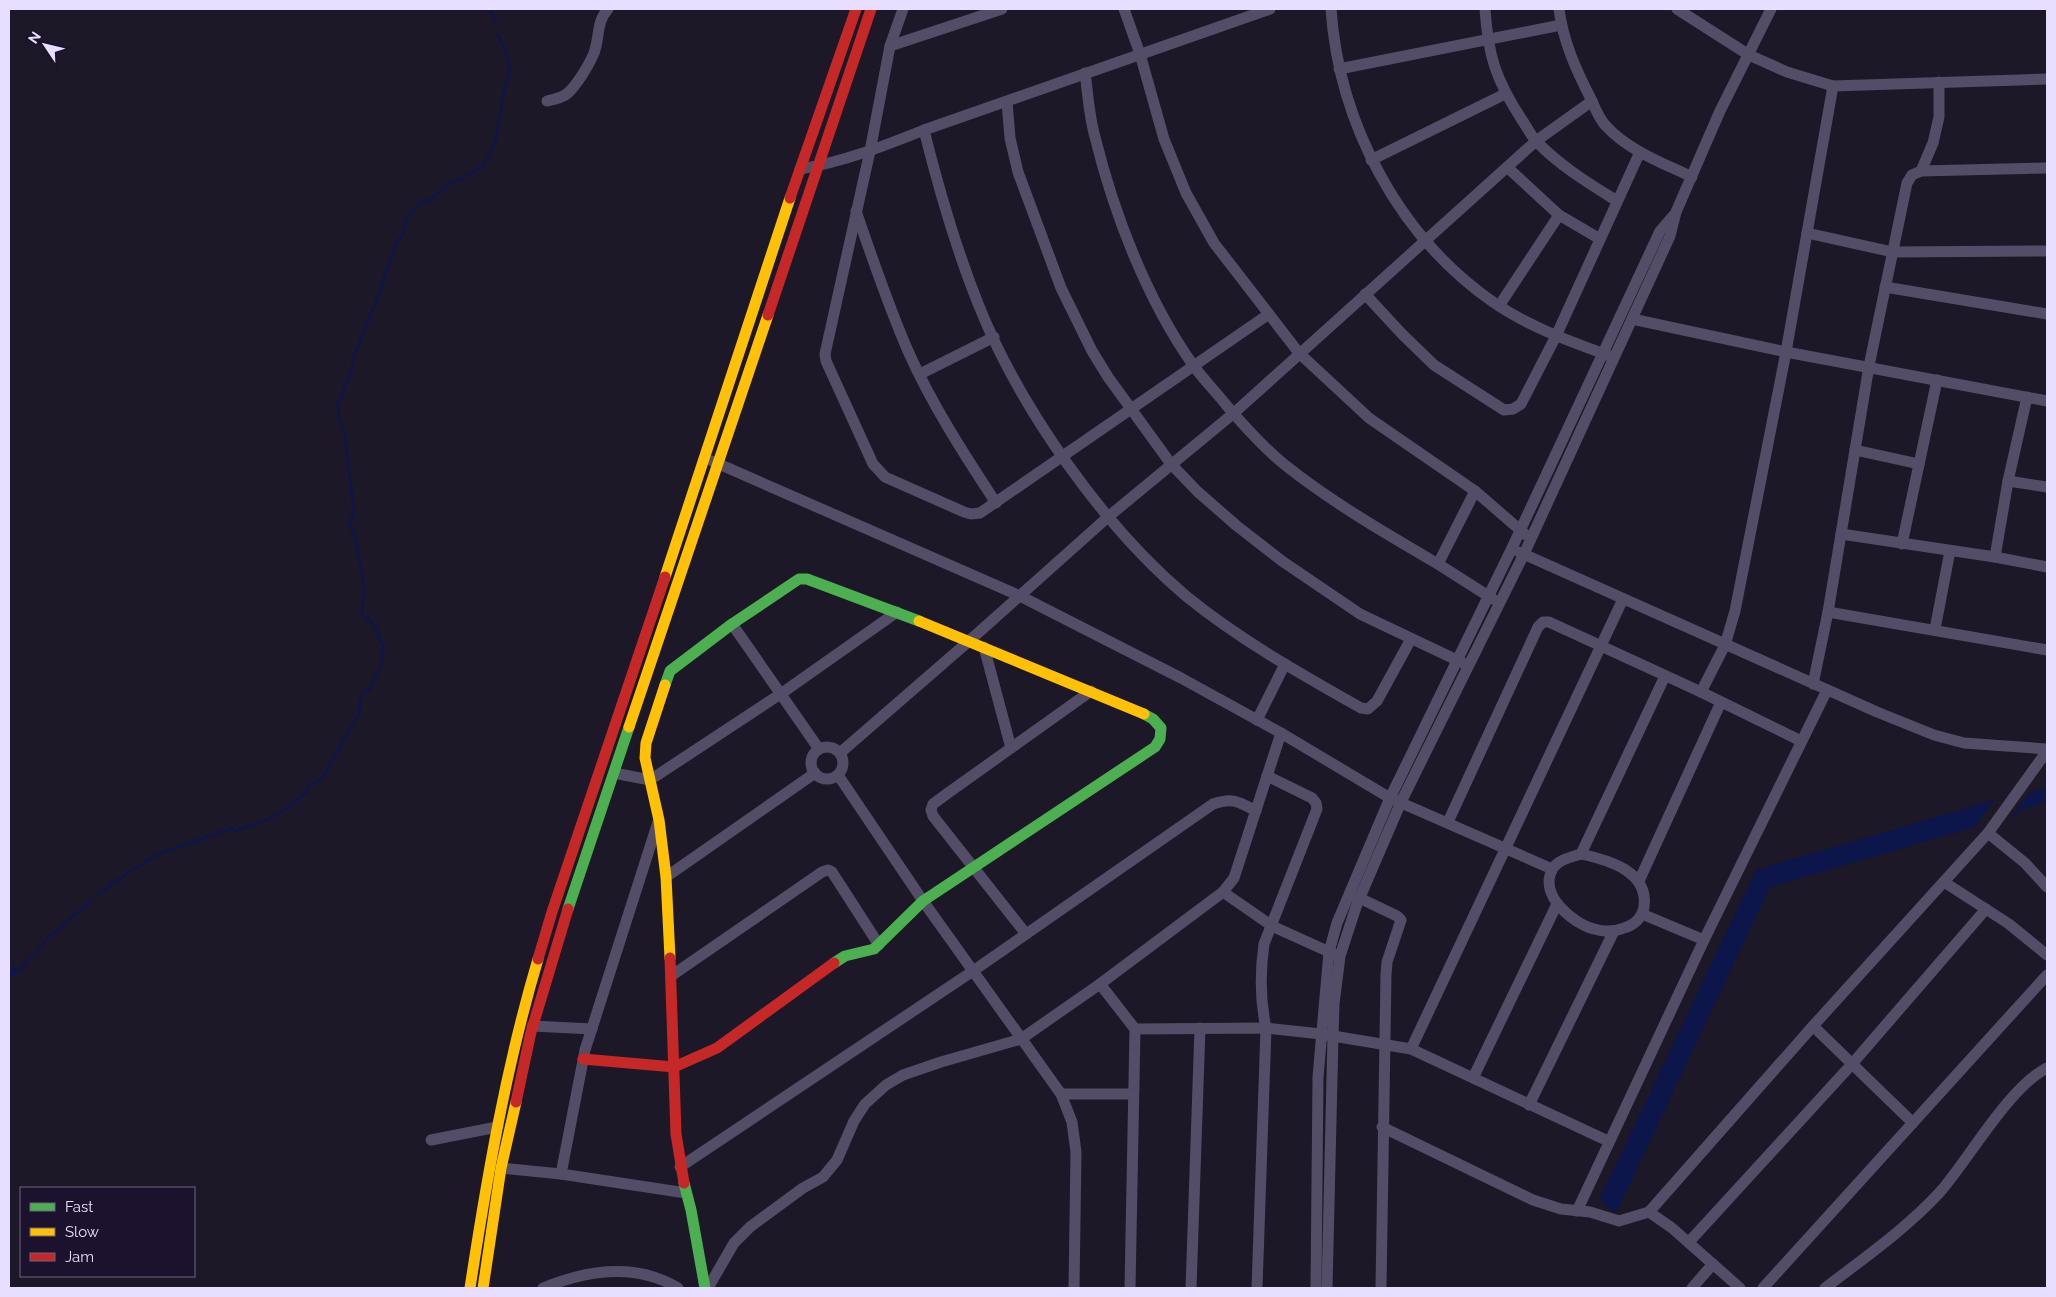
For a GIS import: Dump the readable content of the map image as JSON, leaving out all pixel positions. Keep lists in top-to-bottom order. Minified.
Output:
{"legend":["Fast","Slow","Jam"],"north":"top left"}
